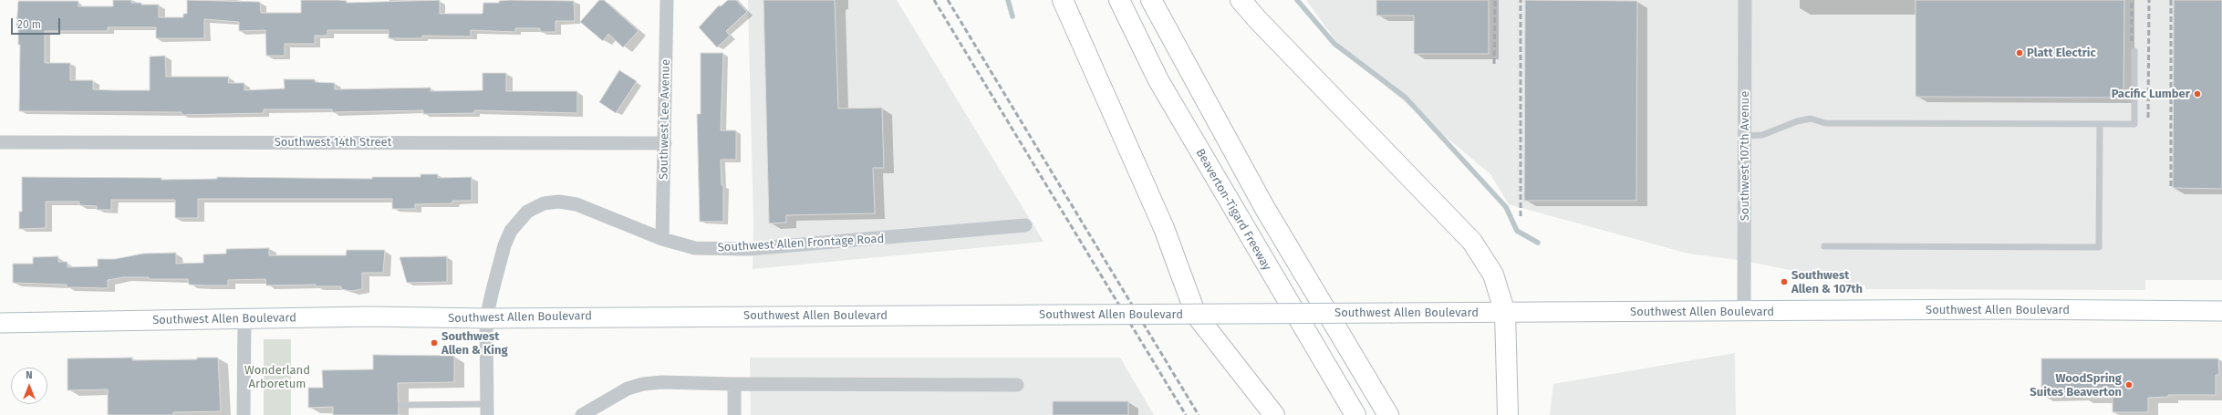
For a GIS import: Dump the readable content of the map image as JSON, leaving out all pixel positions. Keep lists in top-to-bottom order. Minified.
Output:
{"streets":{"highway":["Beaverton-Tigard Freeway"],"main road":["Southwest Allen Boulevard"],"street":["Southwest Lee Avenue","Southwest 14th Street","Southwest 107th Avenue","Southwest Allen Frontage Road"]},"crossings":[["Southwest Lee Avenue","Southwest 14th Street"],["Southwest Lee Avenue","Southwest Allen Frontage Road"],["Southwest 107th Avenue","Southwest Allen Boulevard"],["Southwest Allen Frontage Road","Southwest Allen Boulevard"]],"parks":["Wonderland Arboretum"],"places":["Platt Electric","Pacific Lumber","Southwest Allen & 107th","Southwest Allen & King","WoodSpring Suites Beaverton"],"scale_bar":"20 m","north":"top"}
